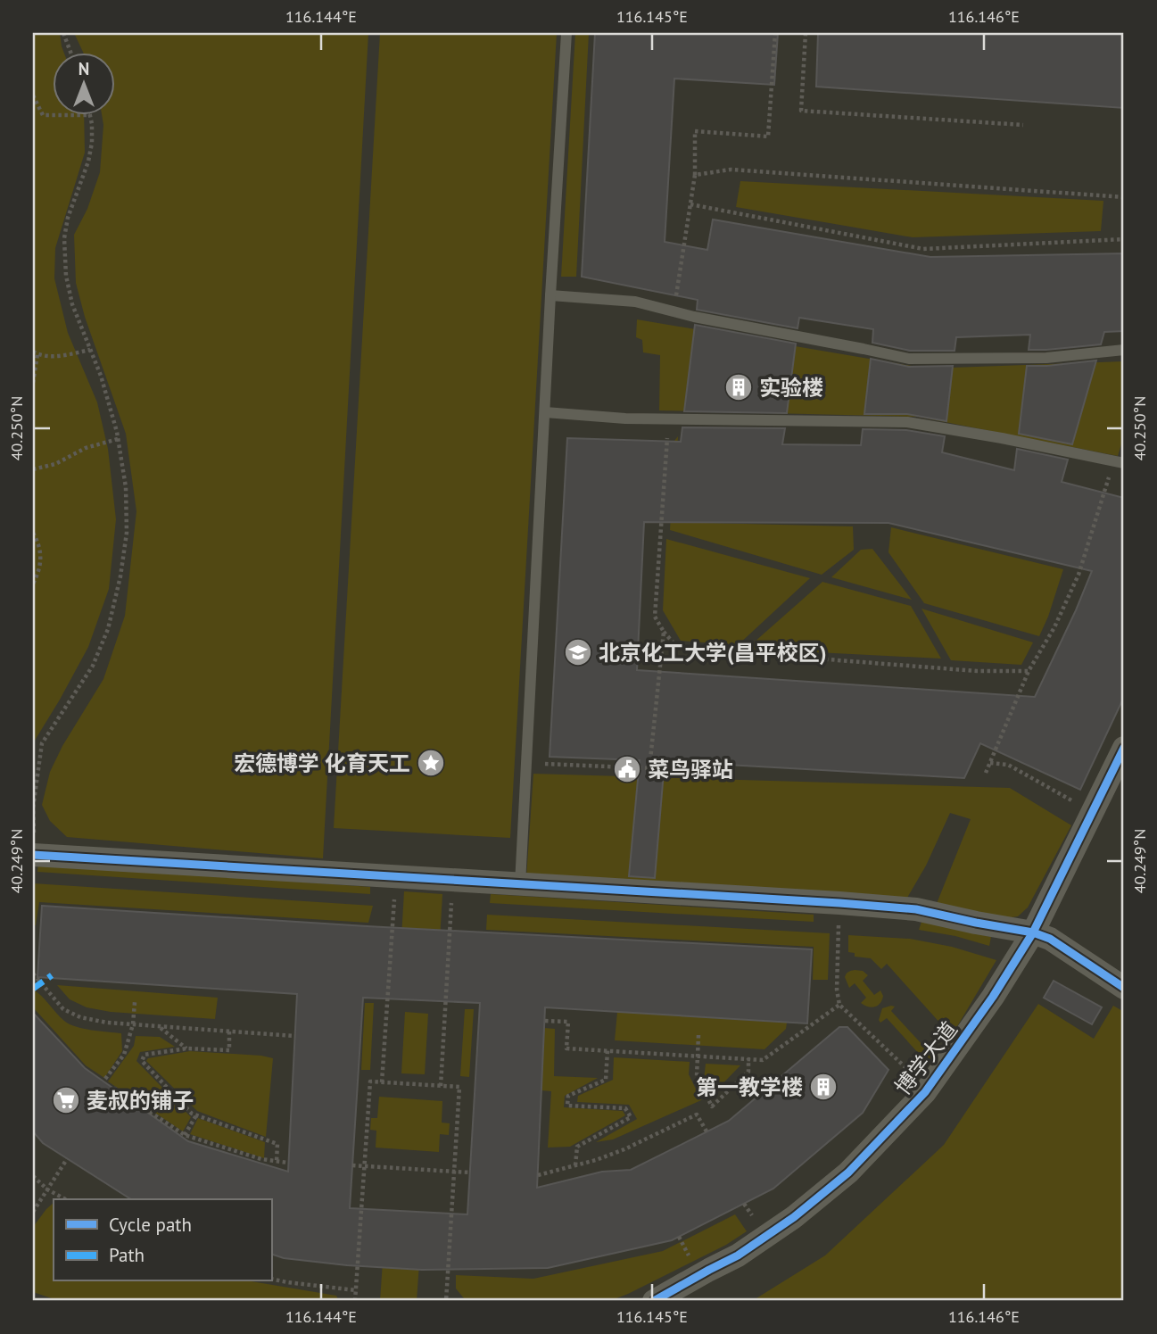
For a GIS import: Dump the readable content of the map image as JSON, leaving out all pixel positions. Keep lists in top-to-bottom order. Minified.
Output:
{"streets":{"street":["博学大道"]},"places":{"building":["实验楼","第一教学楼"],"school or university":["北京化工大学(昌平校区)"],"place":["宏德博学 化育天工"],"public building":["菜鸟驿站"],"supermarket":["麦叔的铺子"]},"legend":["Cycle path","Path"],"north":"top","coordinates":["116.144°E","116.145°E","116.146°E","40.250°N","40.249°N"]}
